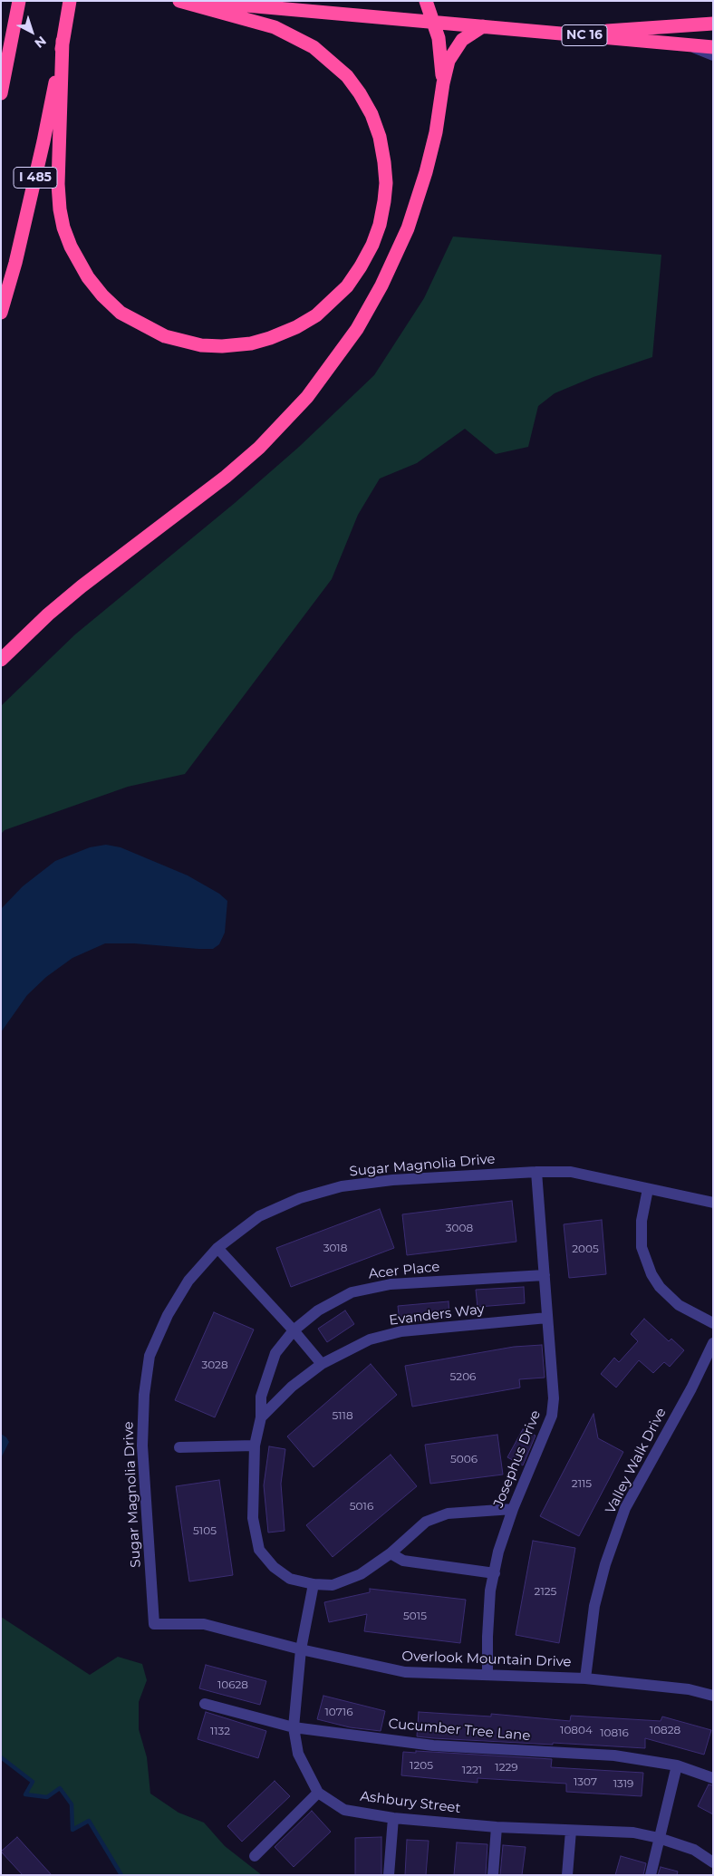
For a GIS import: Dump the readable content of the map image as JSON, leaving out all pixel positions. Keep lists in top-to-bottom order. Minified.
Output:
{"streets":{"highway":["NC 16","I 485"],"street":["Sugar Magnolia Drive","Acer Place","Evanders Way","Josephus Drive","Valley Walk Drive","Overlook Mountain Drive","Cucumber Tree Lane","Ashbury Street"]},"crossings":[["Sugar Magnolia Drive","Josephus Drive"],["Sugar Magnolia Drive","Overlook Mountain Drive"],["Acer Place","Evanders Way"],["Acer Place","Josephus Drive"],["Evanders Way","Josephus Drive"],["Josephus Drive","Overlook Mountain Drive"],["Valley Walk Drive","Overlook Mountain Drive"],["Overlook Mountain Drive","Ashbury Street"],["Cucumber Tree Lane","Ashbury Street"]],"house_numbers":["3008","3018","2005","3028","5206","5118","5006","2115","5016","5105","2125","5015","10628","10716","10804","10828","1132","10816","1205","1229","1221","1307","1319"],"north":"bottom right"}
